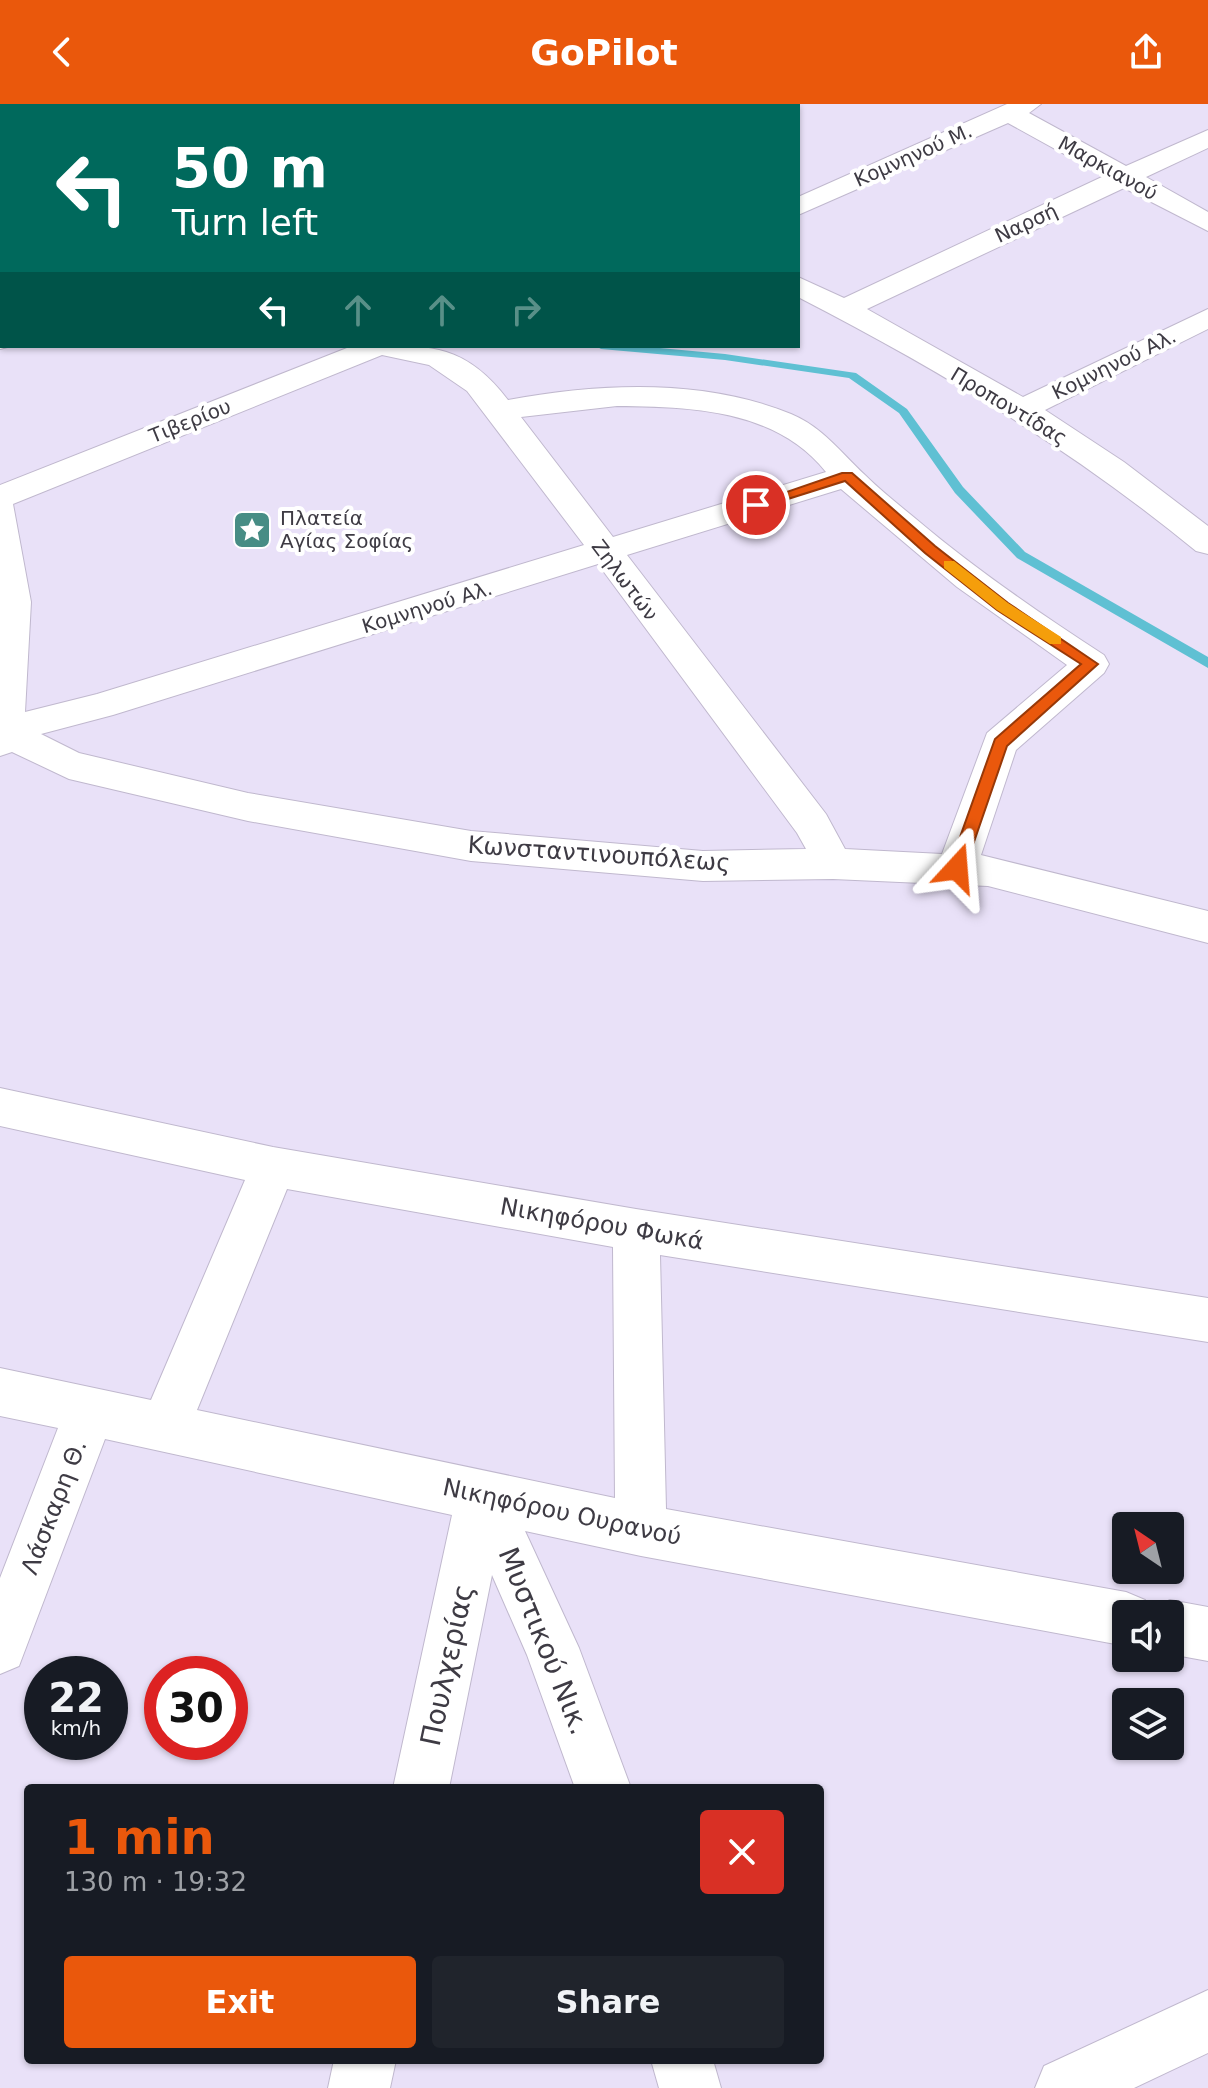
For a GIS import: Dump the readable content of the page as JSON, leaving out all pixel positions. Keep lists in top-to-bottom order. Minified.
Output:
{"streets":{"street":["Κομνηνού Μ.","Μαρκιανού","Ναρσή","Κομνηνού Αλ.","Προποντίδας","Τιβερίου","Ζηλωτών","Κωνσταντινουπόλεως","Νικηφόρου Φωκά","Λάσκαρη Θ.","Νικηφόρου Ουρανού","Μυστικού Νικ.","Πουλχερίας"]},"crossings":[["Κομνηνού Μ.","Μαρκιανού"],["Μαρκιανού","Ναρσή"],["Ναρσή","Προποντίδας"],["Κομνηνού Αλ.","Προποντίδας"],["Κομνηνού Αλ.","Ζηλωτών"],["Κομνηνού Αλ.","Κωνσταντινουπόλεως"],["Ζηλωτών","Κωνσταντινουπόλεως"],["Λάσκαρη Θ.","Νικηφόρου Ουρανού"],["Νικηφόρου Ουρανού","Μυστικού Νικ."],["Νικηφόρου Ουρανού","Πουλχερίας"],["Μυστικού Νικ.","Πουλχερίας"]],"places":{"place":["Πλατεία Αγίας Σοφίας"]},"north":"top left","page":{"header":"GoPilot","turn":["50 m","Turn left"],"speed":"22 km/h","limit":"30","heading":["1 min","130 m · 19:32"],"buttons":["Exit","Share"]}}
